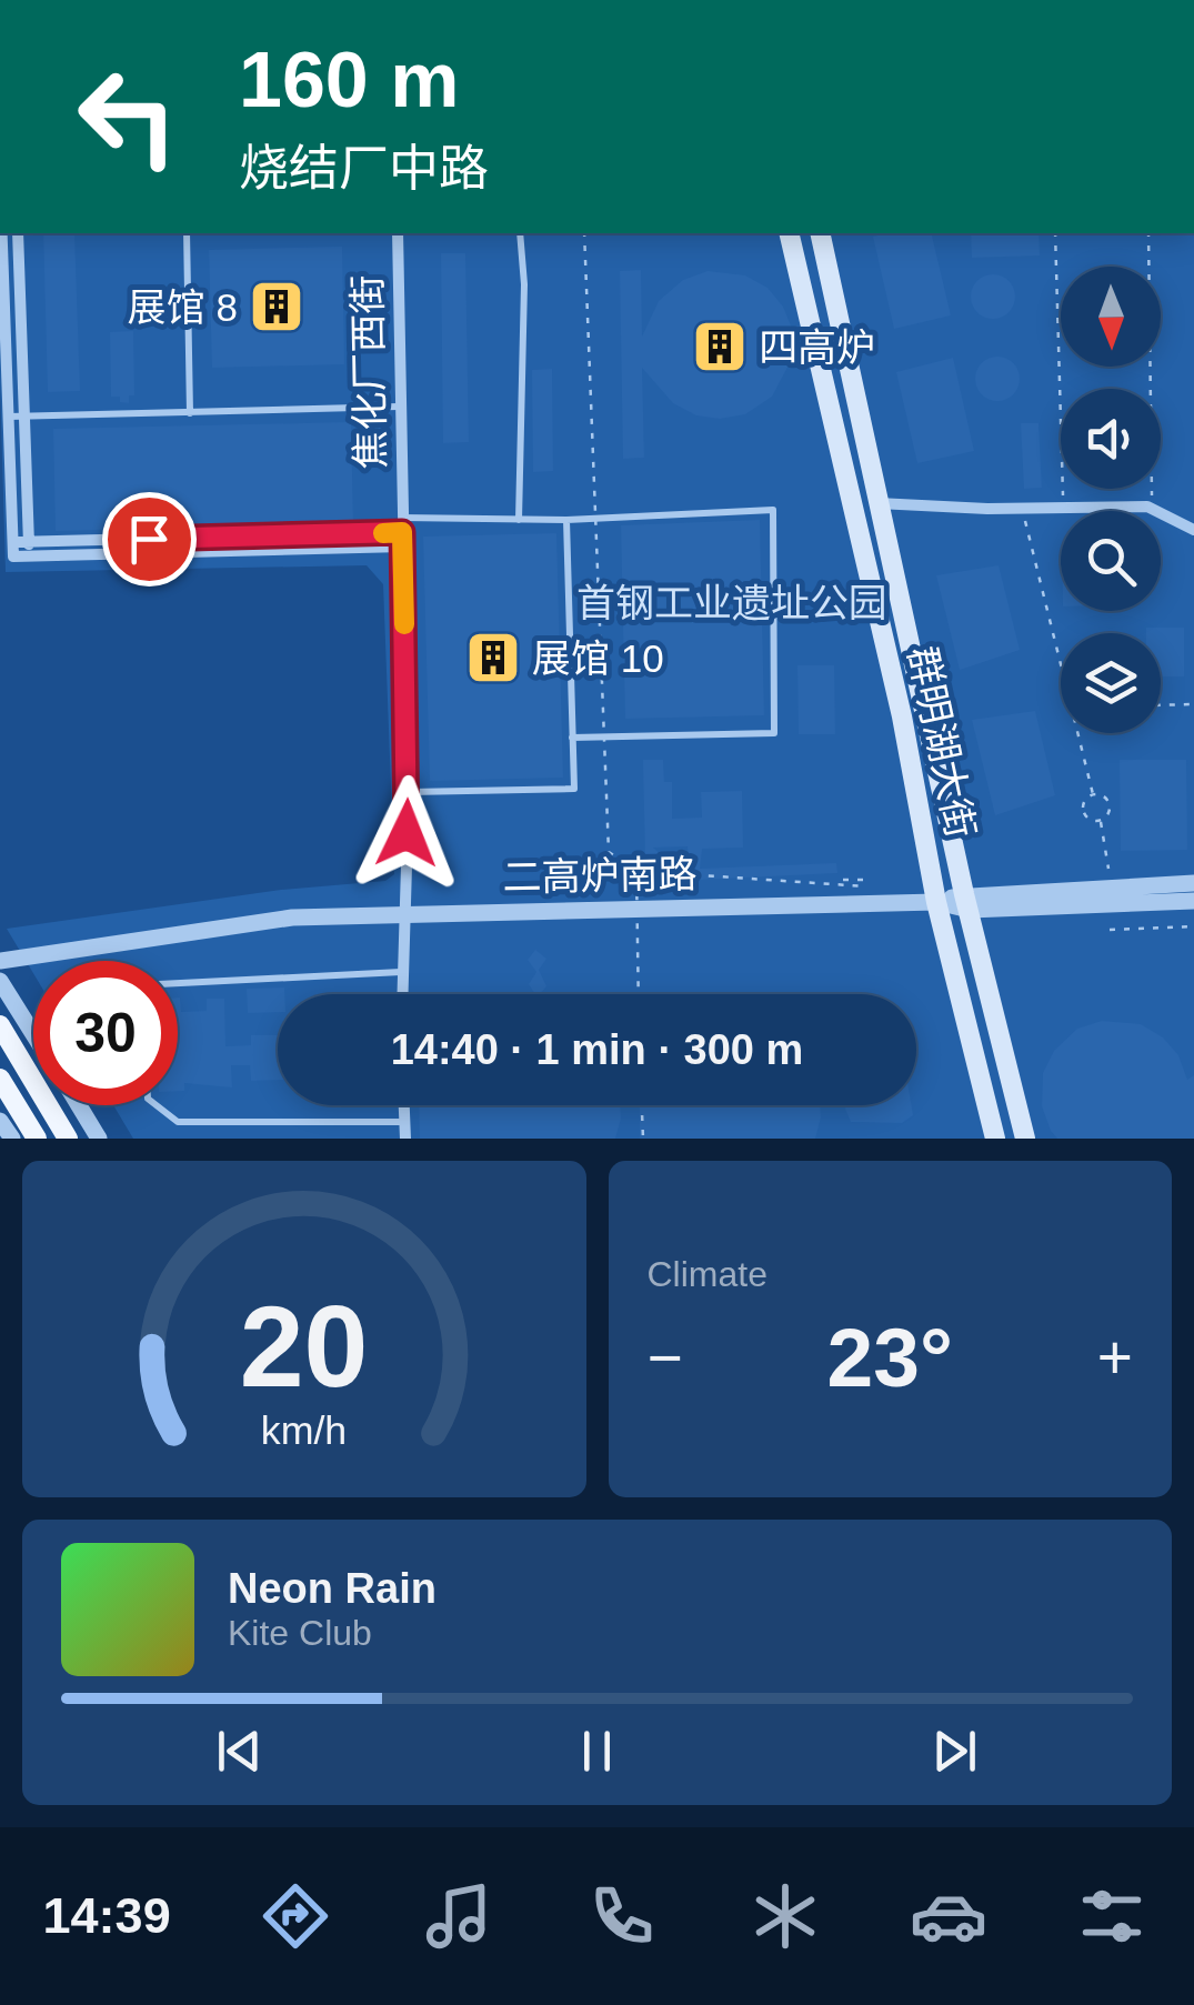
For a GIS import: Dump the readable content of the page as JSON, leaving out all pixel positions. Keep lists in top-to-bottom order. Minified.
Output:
{"streets":{"main road":["群明湖大街"],"street":["焦化厂西街","二高炉南路"]},"crossings":[["焦化厂西街","二高炉南路"],["群明湖大街","二高炉南路"]],"parks":["首钢工业遗址公园"],"places":{"building":["展馆 8","四高炉","展馆 10"]},"north":"bottom","page":{"turn":["160 m","烧结厂中路"],"limit":"30","trip":"14:40 · 1 min · 300 m","tile":"Climate","heat":["−","23°","+"],"song":["Neon Rain","Kite Club"],"tabs":"14:39","gauge":["20","km/h"]}}
